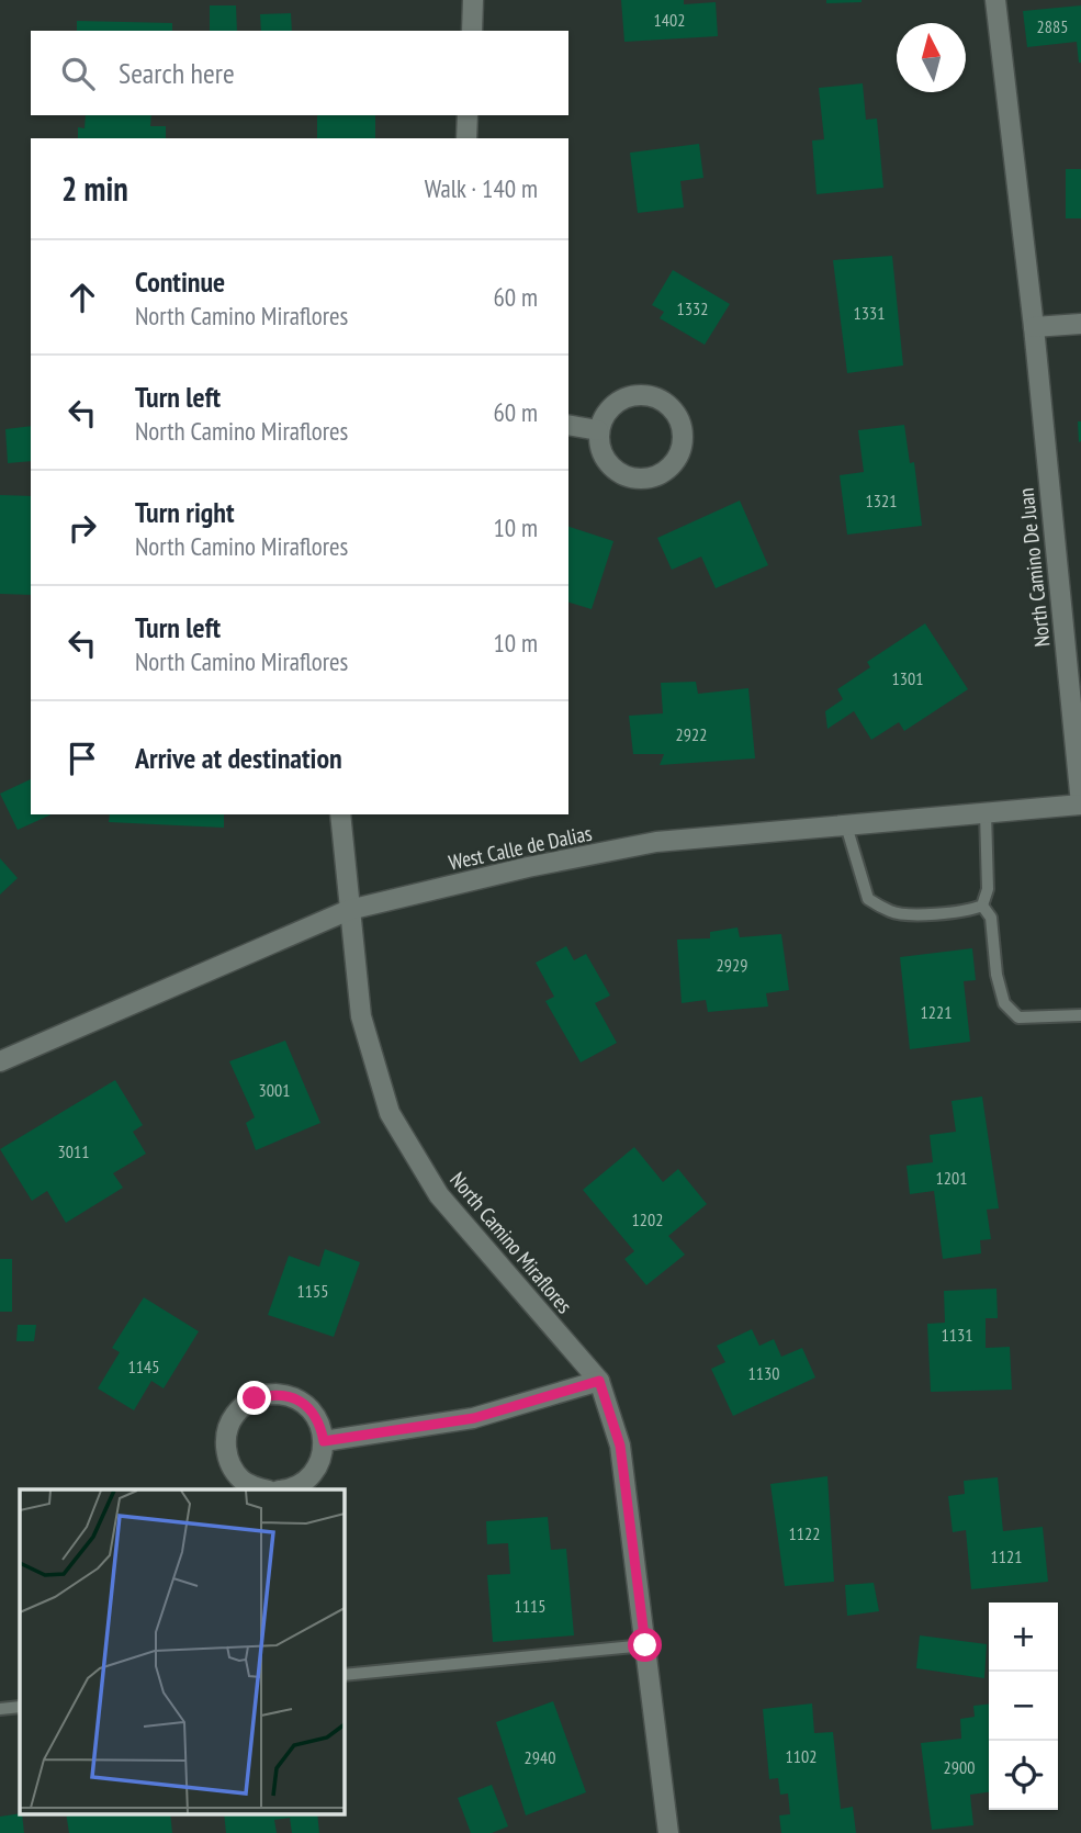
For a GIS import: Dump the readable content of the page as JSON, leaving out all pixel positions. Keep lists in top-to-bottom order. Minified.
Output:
{"streets":{"street":["North Camino De Juan","West Calle de Dalias","North Camino Miraflores"]},"crossings":[["North Camino De Juan","West Calle de Dalias"],["West Calle de Dalias","North Camino Miraflores"]],"house_numbers":["1402","2885","1332","1331","1321","1301","2922","2929","1221","3001","3011","1201","1202","1155","1131","1145","1130","1122","1121","1115","1102","2940","2900"],"north":"top","page":{"search":"Search here","heading":["2 min","Walk · 140 m"],"list":[["Continue","North Camino Miraflores","60 m"],["Turn left","North Camino Miraflores","60 m"],["Turn right","North Camino Miraflores","10 m"],["Turn left","North Camino Miraflores","10 m"],"Arrive at destination"],"map_buttons":["+","−"]}}
